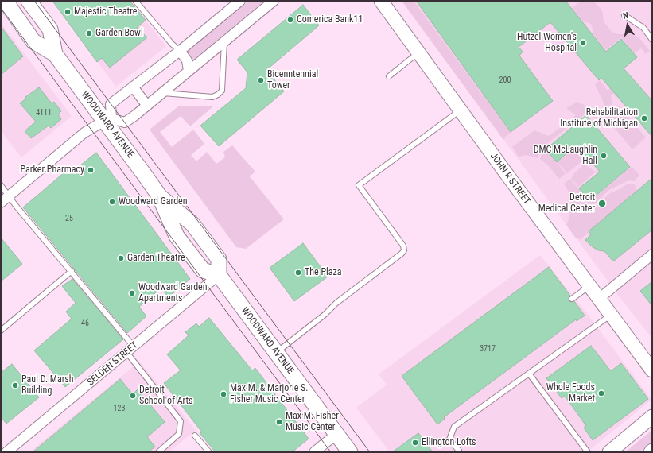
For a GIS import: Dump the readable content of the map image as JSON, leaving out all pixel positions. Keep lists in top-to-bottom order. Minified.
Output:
{"streets":{"main road":["WOODWARD AVENUE"],"street":["JOHN R STREET","SELDEN STREET"]},"crossings":[["WOODWARD AVENUE","SELDEN STREET"]],"places":["Majestic Theatre","Comerica Bank11","Garden Bowl","Hutzel Women's Hospital","Bicenntennial Tower","Rehabilitation Institute of Michigan","DMC McLaughlin Hall","Parker Pharmacy","Woodward Garden","Detroit Medical Center","Garden Theatre","The Plaza","Woodward Garden Apartments","Paul D. Marsh Building","Whole Foods Market","Max M. & Marjorie S. Fisher Music Center","Detroit School of Arts","Max M. Fisher Music Center","Ellington Lofts"],"house_numbers":["200","4111","25","46","3717","123"],"north":"top"}
